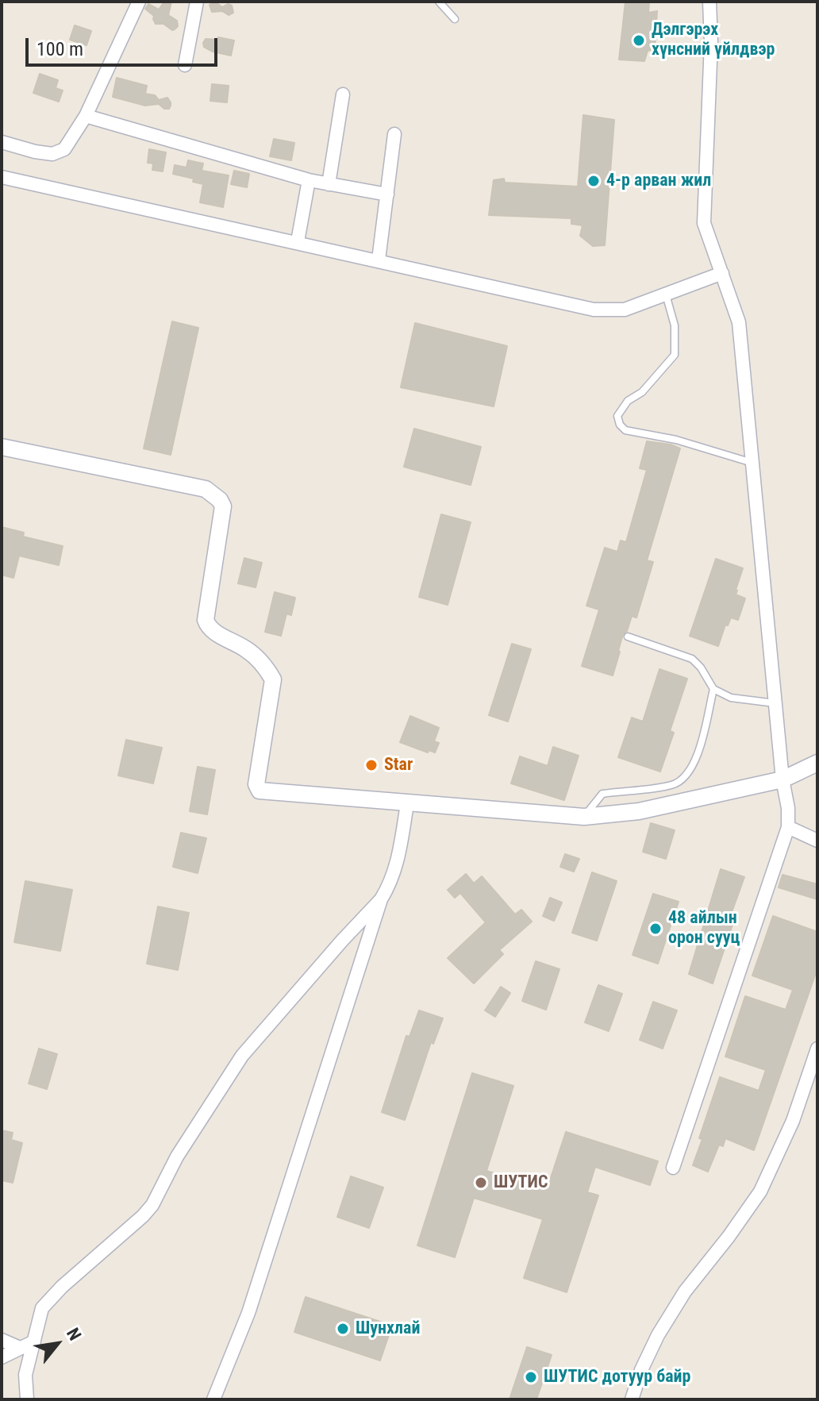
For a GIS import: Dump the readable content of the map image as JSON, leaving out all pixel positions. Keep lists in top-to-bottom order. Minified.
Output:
{"places":["Дэлгэрэх хүнсний үйлдвэр","4-р арван жил","Star","48 айлын орон сууц","ШУТИС","Шунхлай","ШУТИС дотуур байр"],"scale_bar":"100 m","north":"top right"}
